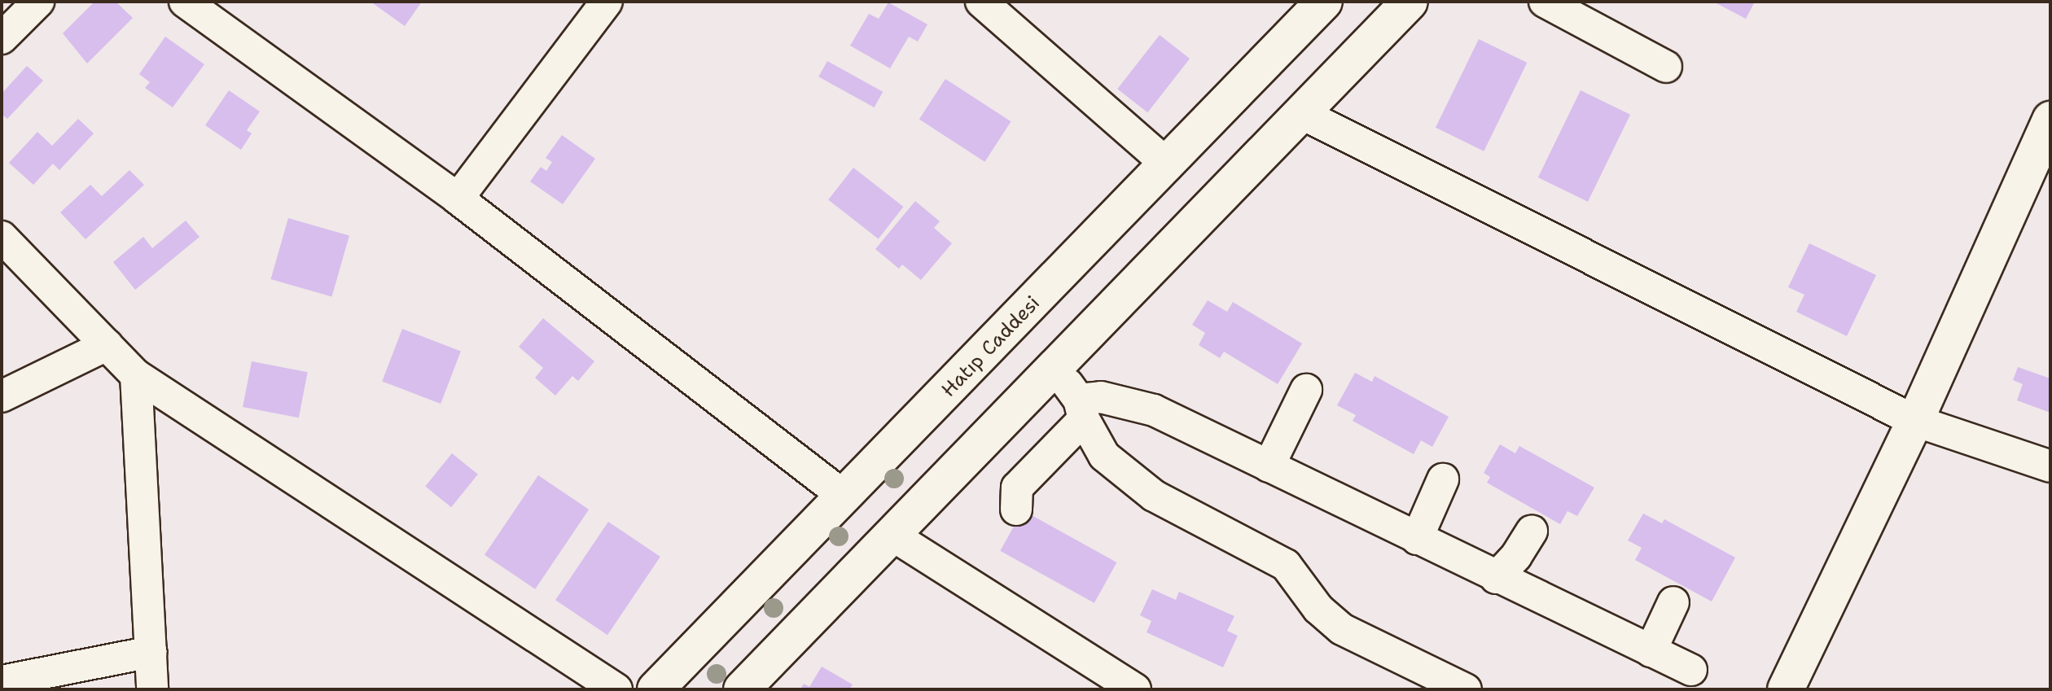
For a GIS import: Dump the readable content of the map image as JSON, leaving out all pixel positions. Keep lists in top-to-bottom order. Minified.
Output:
{"streets":{"main road":["Hatıp Caddesi"]}}
